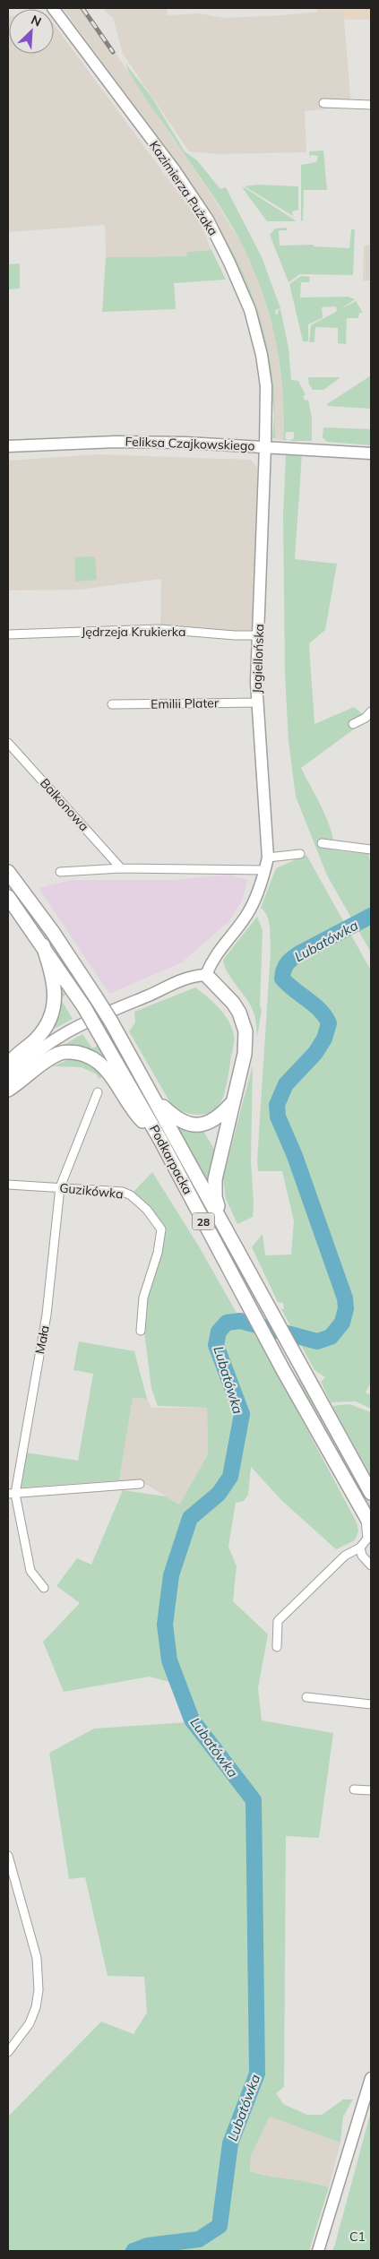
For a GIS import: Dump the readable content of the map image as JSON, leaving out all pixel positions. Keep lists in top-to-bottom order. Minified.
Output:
{"streets":{"main road":["Podkarpacka","28"],"street":["Kazimierza Pużaka","Feliksa Czajkowskiego","Jędrzeja Krukierka","Jagiellońska","Emilii Plater","Balkonowa","Guzikówka","Mała"]},"crossings":[["Kazimierza Pużaka","Feliksa Czajkowskiego"],["Kazimierza Pużaka","Jagiellońska"],["Feliksa Czajkowskiego","Jagiellońska"],["Jędrzeja Krukierka","Jagiellońska"],["Jagiellońska","Emilii Plater"],["Guzikówka","Mała"]],"water":["Lubatówka"],"parks":["C1"],"north":"top right"}
